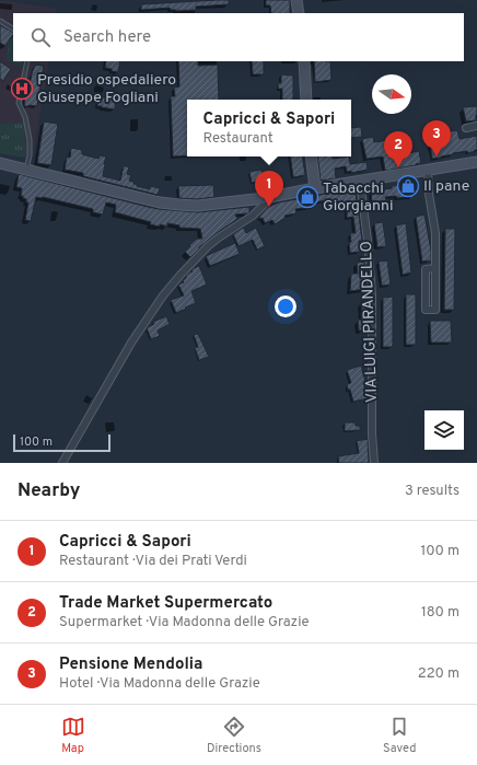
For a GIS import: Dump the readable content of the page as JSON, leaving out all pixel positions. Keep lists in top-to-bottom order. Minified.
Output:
{"streets":{"street":["VIA LUIGI PIRANDELLO"]},"places":{"hospital":["Presidio ospedaliero Giuseppe Fogliani"],"shop":["Il pane","Tabacchi Giorgianni"]},"scale_bar":"100 m","north":"right","page":{"search":"Search here","popup":["Capricci & Sapori","Restaurant"],"pins":["3","2","1"],"scale":"100 m","heading":["Nearby","3 results"],"list":[{"mark":"1","name":"Capricci & Sapori","note":"Restaurant · Via dei Prati Verdi","value":"100 m"},{"mark":"2","name":"Trade Market Supermercato","note":"Supermarket · Via Madonna delle Grazie","value":"180 m"},{"mark":"3","name":"Pensione Mendolia","note":"Hotel · Via Madonna delle Grazie","value":"220 m"}],"nav":["Map","Directions","Saved"]}}
